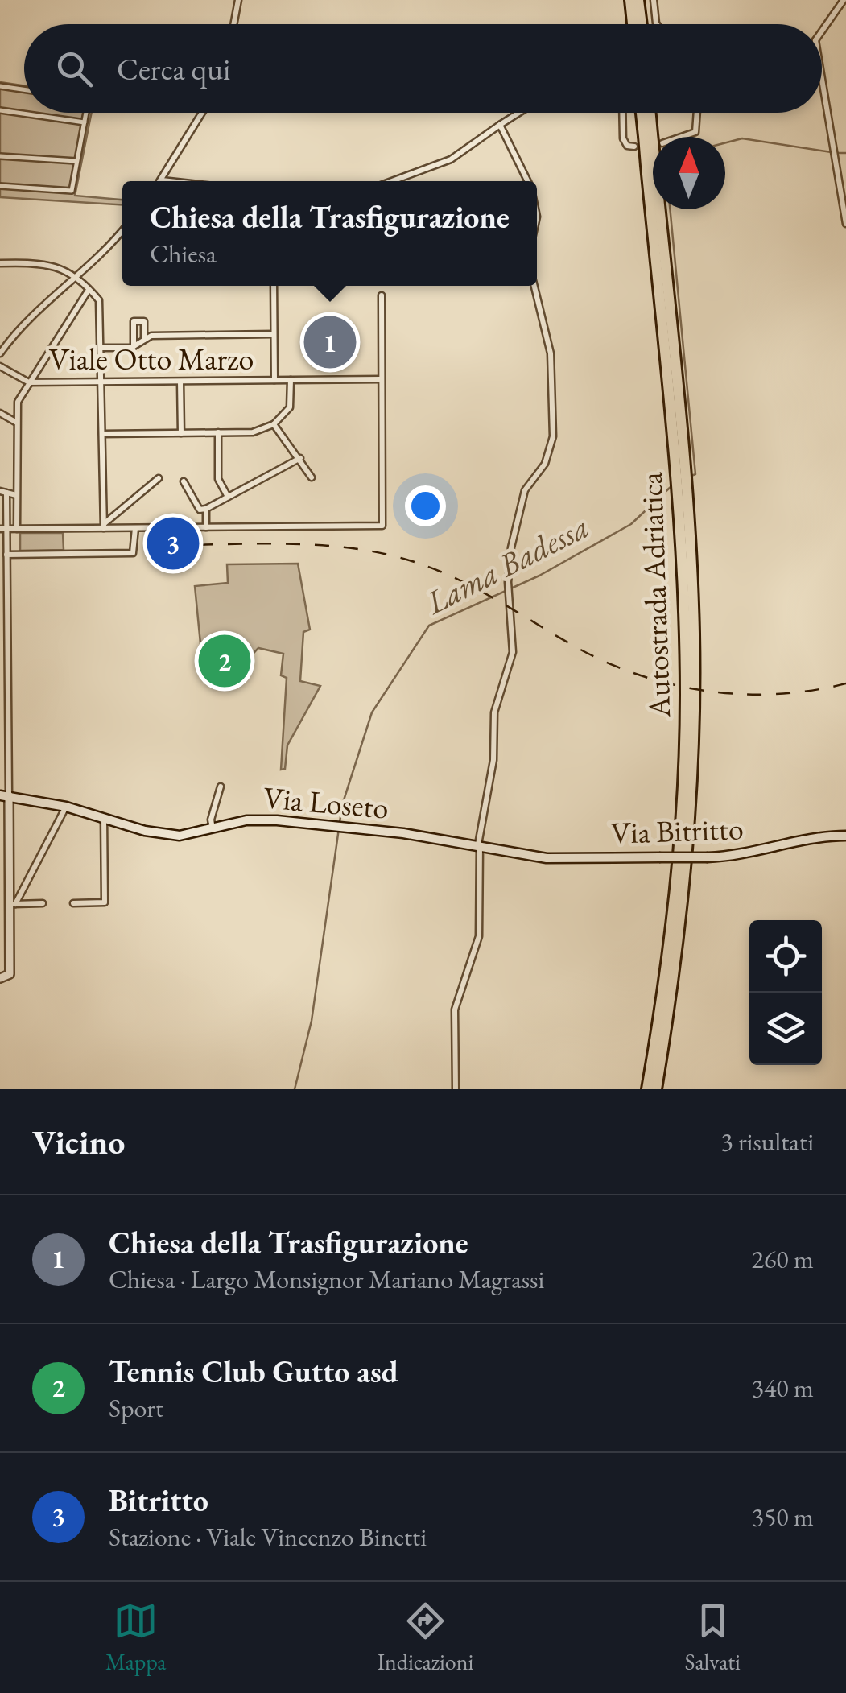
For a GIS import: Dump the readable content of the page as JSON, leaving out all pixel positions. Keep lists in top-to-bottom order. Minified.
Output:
{"streets":{"highway":["Autostrada Adriatica"],"main road":["Via Loseto","Via Bitritto"],"street":["Viale Otto Marzo"]},"crossings":[["Via Loseto","Via Bitritto"]],"water":["Lama Badessa"],"north":"top","page":{"search":"Cerca qui","popup":["Chiesa della Trasfigurazione","Chiesa"],"pins":["1","3","2"],"heading":["Vicino","3 risultati"],"list":[{"mark":"1","name":"Chiesa della Trasfigurazione","note":"Chiesa · Largo Monsignor Mariano Magrassi","value":"260 m"},{"mark":"2","name":"Tennis Club Gutto asd","note":"Sport","value":"340 m"},{"mark":"3","name":"Bitritto","note":"Stazione · Viale Vincenzo Binetti","value":"350 m"}],"nav":["Mappa","Indicazioni","Salvati"]}}
